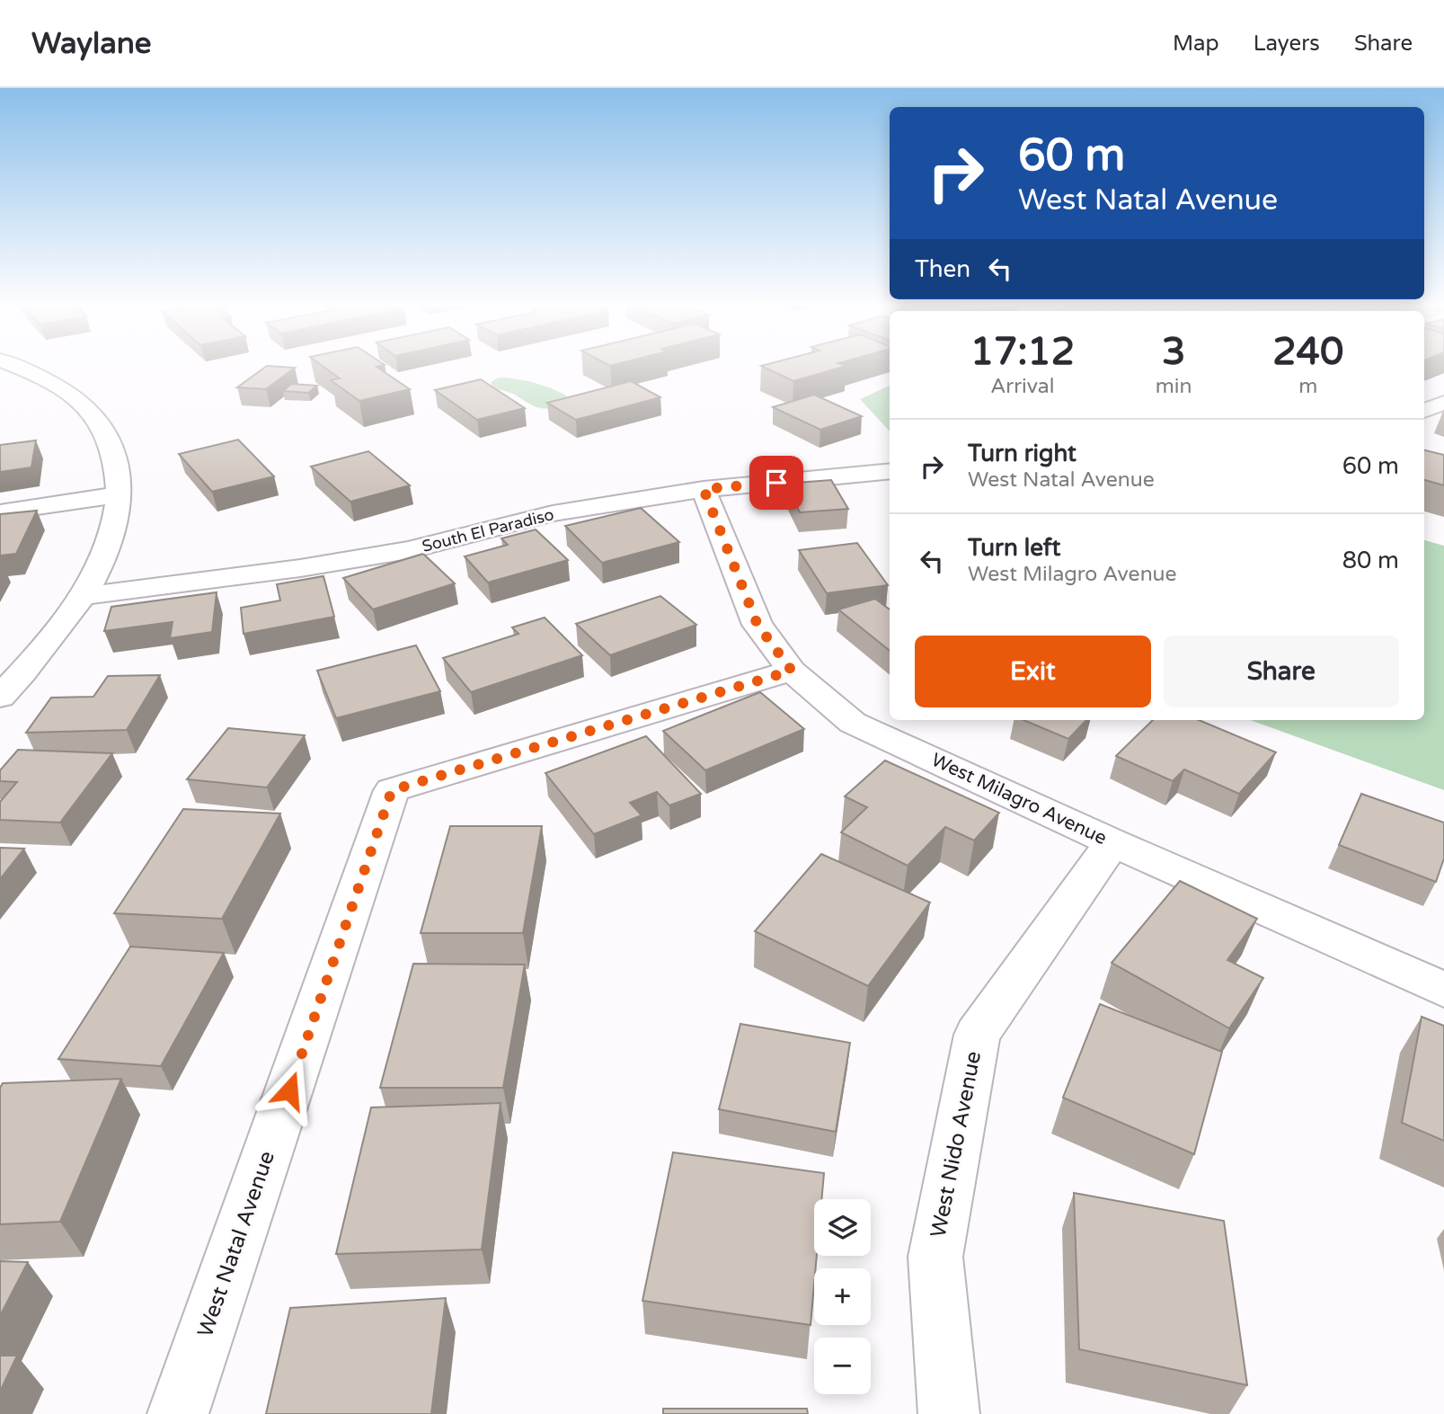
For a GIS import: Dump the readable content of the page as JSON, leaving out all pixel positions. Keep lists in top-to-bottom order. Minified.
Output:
{"streets":{"street":["South El Paradiso","West Milagro Avenue","West Nido Avenue","West Natal Avenue"]},"crossings":[["South El Paradiso","West Milagro Avenue"],["West Milagro Avenue","West Nido Avenue"],["West Milagro Avenue","West Natal Avenue"]],"page":{"header":"Waylane","nav":["Map","Layers","Share"],"turn":["60 m","West Natal Avenue"],"then":"Then","eta":["17:12","Arrival","3","min","240","m"],"list":[{"name":"Turn right","note":"West Natal Avenue","value":"60 m"},{"name":"Turn left","note":"West Milagro Avenue","value":"80 m"}],"buttons":["Exit","Share"],"map_buttons":["+","−"]}}
